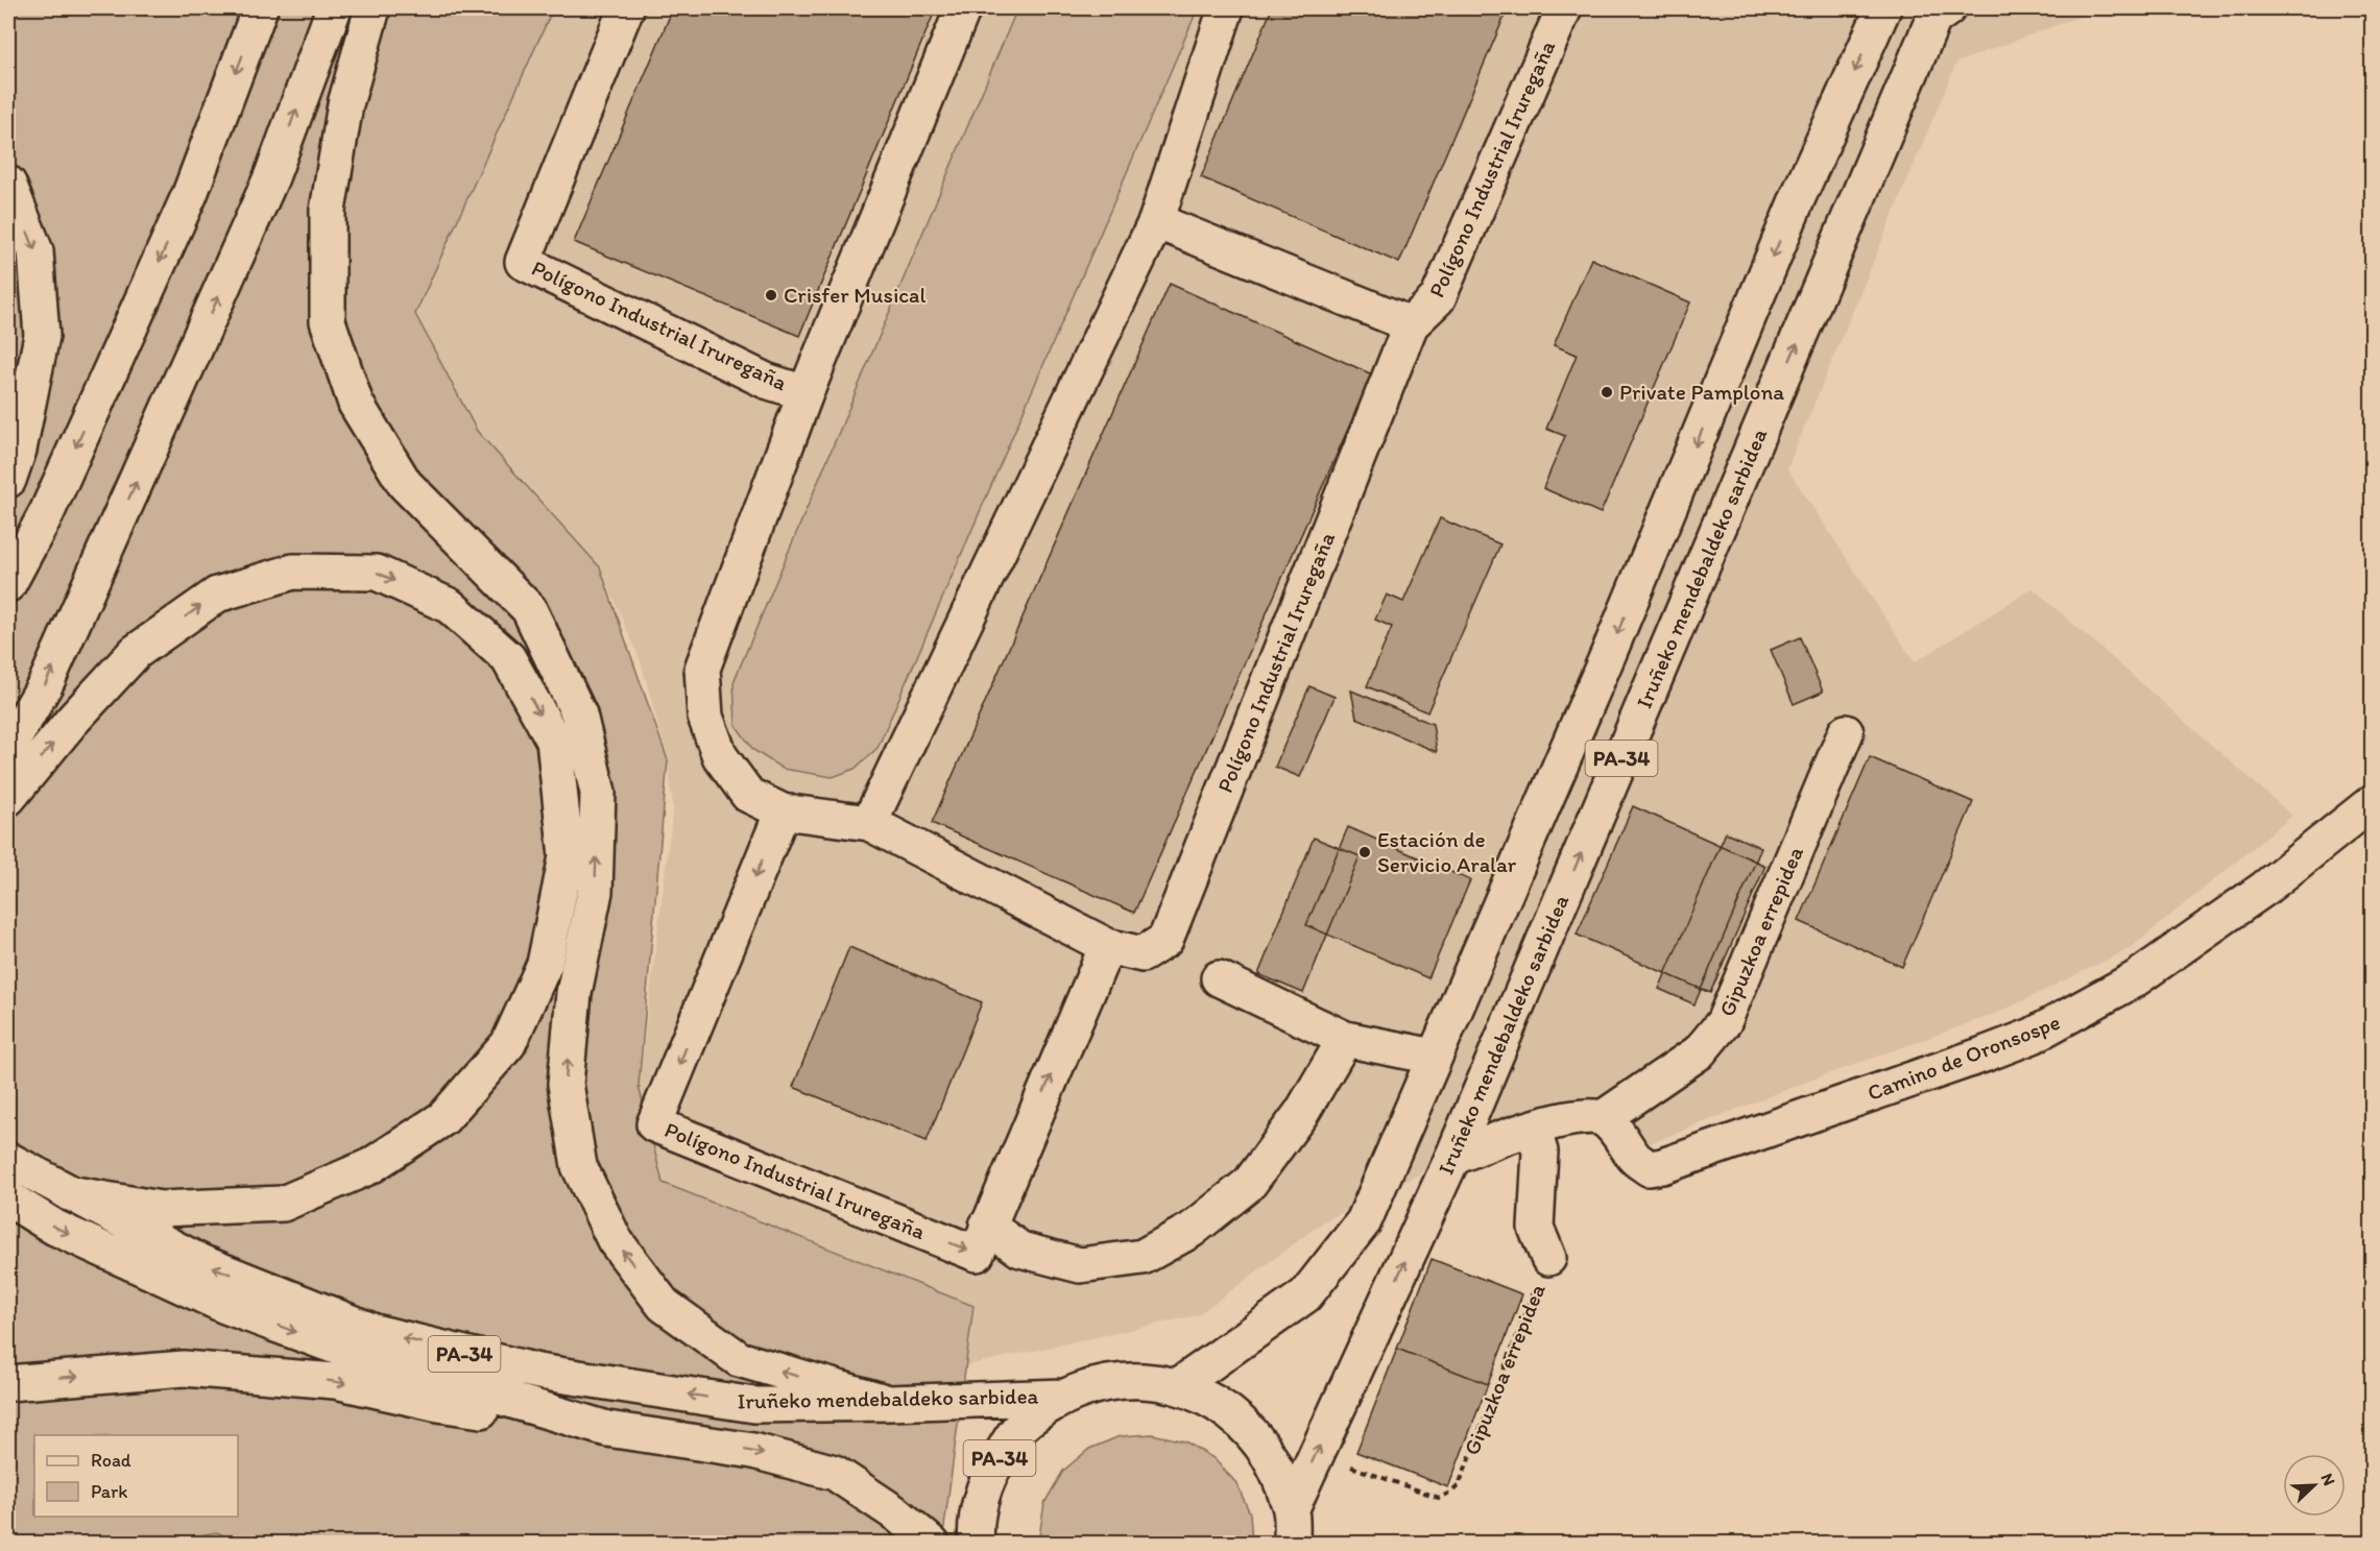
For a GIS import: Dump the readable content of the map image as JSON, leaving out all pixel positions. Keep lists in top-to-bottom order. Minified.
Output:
{"streets":{"main road":["Polígono Industrial Iruregaña","Iruñeko mendebaldeko sarbidea","PA-34","Gipuzkoa errepidea","Camino de Oronsospe"]},"crossings":[["Iruñeko mendebaldeko sarbidea","PA-34"],["Gipuzkoa errepidea","Camino de Oronsospe"]],"places":["Crisfer Musical","Private Pamplona","Estación de Servicio Aralar"],"legend":["Road","Park"],"north":"top right"}
